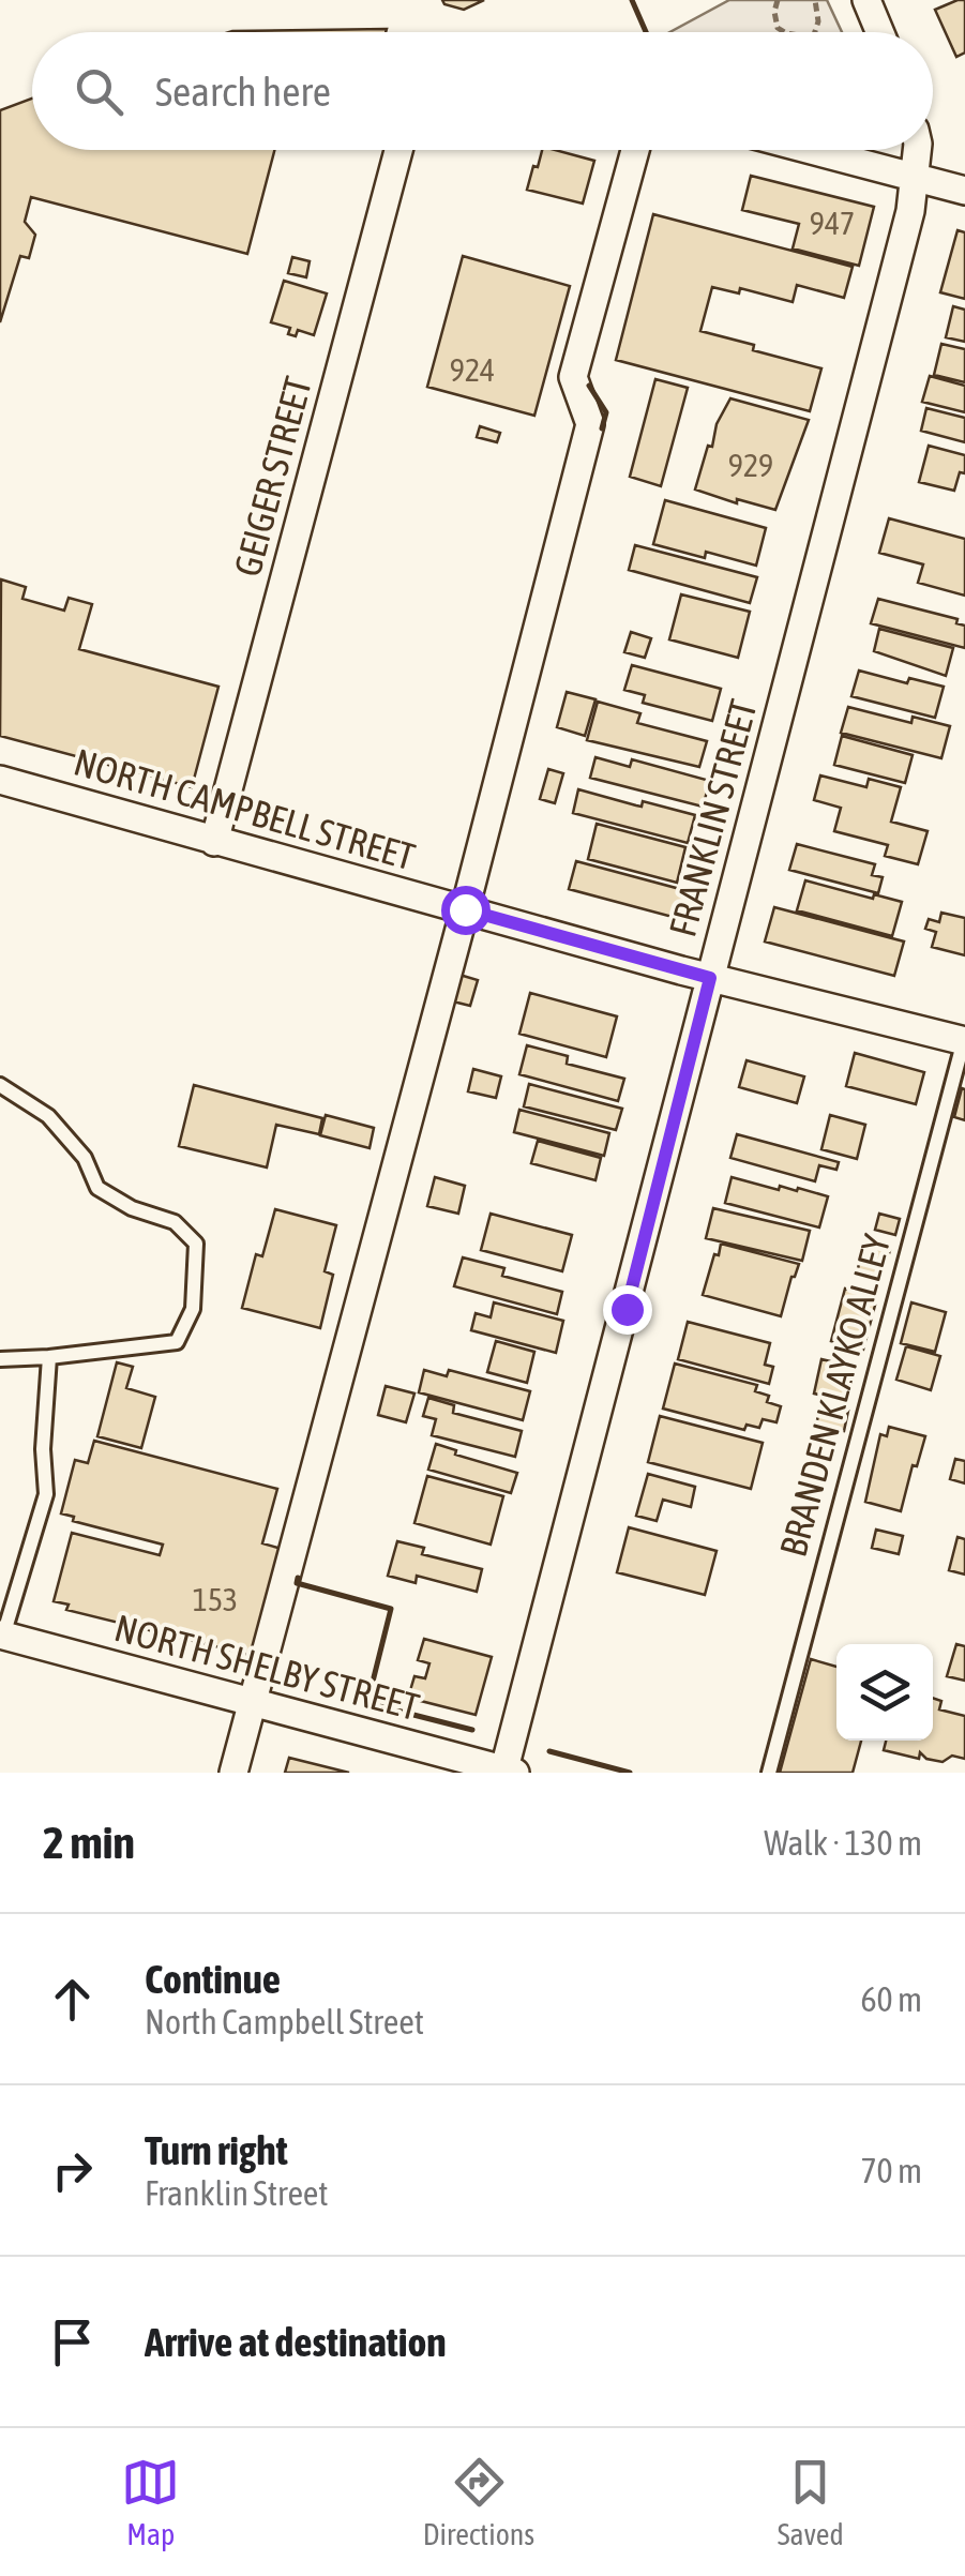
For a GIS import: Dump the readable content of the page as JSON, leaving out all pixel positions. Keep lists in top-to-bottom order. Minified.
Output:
{"streets":{"street":["GEIGER STREET","NORTH CAMPBELL STREET","FRANKLIN STREET","NORTH SHELBY STREET"],"lane":["BRANDEN KLAYKO ALLEY"]},"crossings":[["GEIGER STREET","NORTH CAMPBELL STREET"],["NORTH CAMPBELL STREET","FRANKLIN STREET"],["NORTH CAMPBELL STREET","BRANDEN KLAYKO ALLEY"],["FRANKLIN STREET","NORTH SHELBY STREET"]],"house_numbers":["947","924","929","153"],"page":{"search":"Search here","heading":["2 min","Walk · 130 m"],"list":[["Continue","North Campbell Street","60 m"],["Turn right","Franklin Street","70 m"],"Arrive at destination"],"nav":["Map","Directions","Saved"]}}
